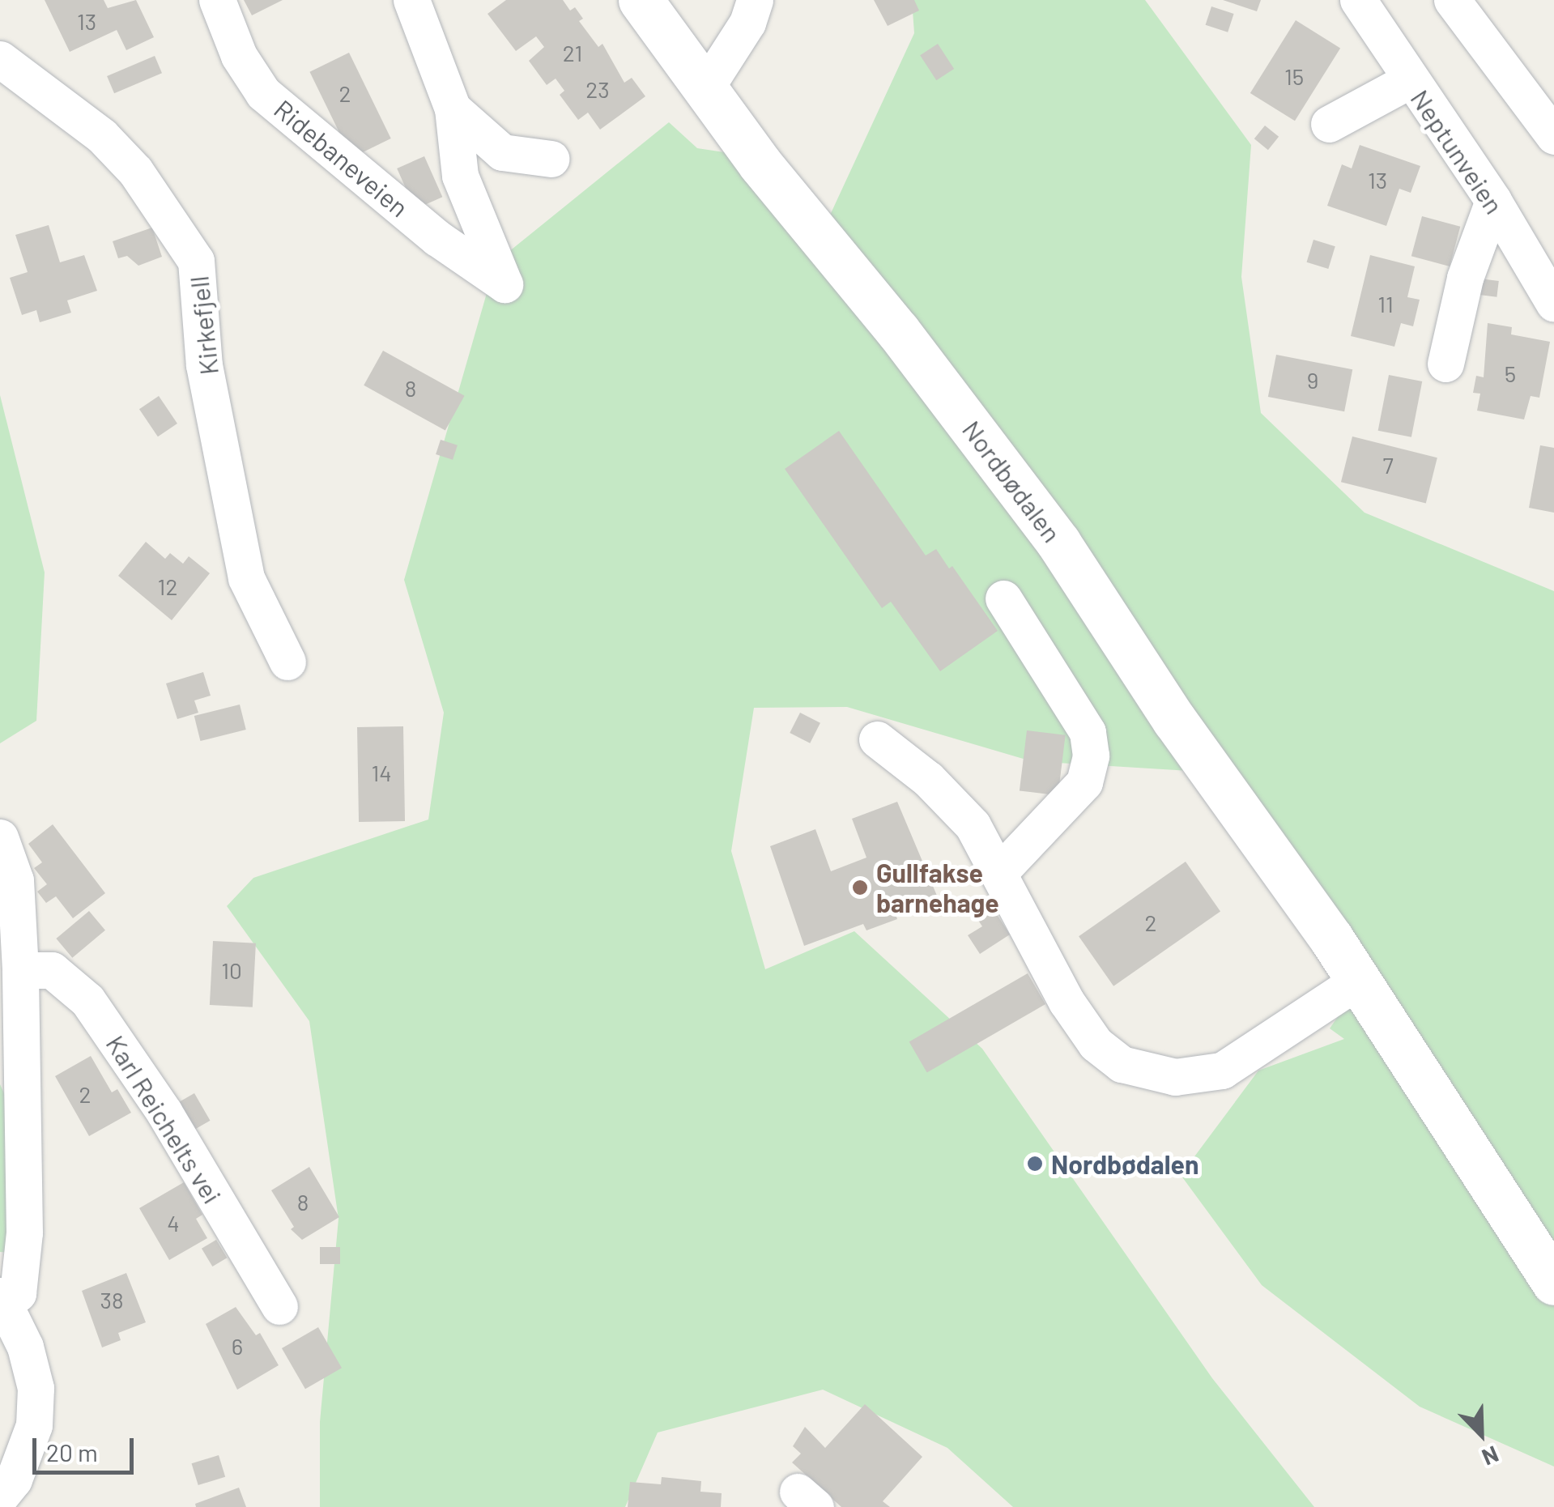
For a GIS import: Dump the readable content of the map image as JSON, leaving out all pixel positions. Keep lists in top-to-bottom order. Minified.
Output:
{"streets":{"street":["Neptunveien","Ridebaneveien","Kirkefjell","Nordbødalen","Karl Reichelts vei"]},"places":["Gullfakse barnehage","Nordbødalen"],"house_numbers":["13","21","15","23","2","13","11","5","9","8","7","12","14","2","10","2","8","4","38","6"],"scale_bar":"20 m","north":"bottom right"}
